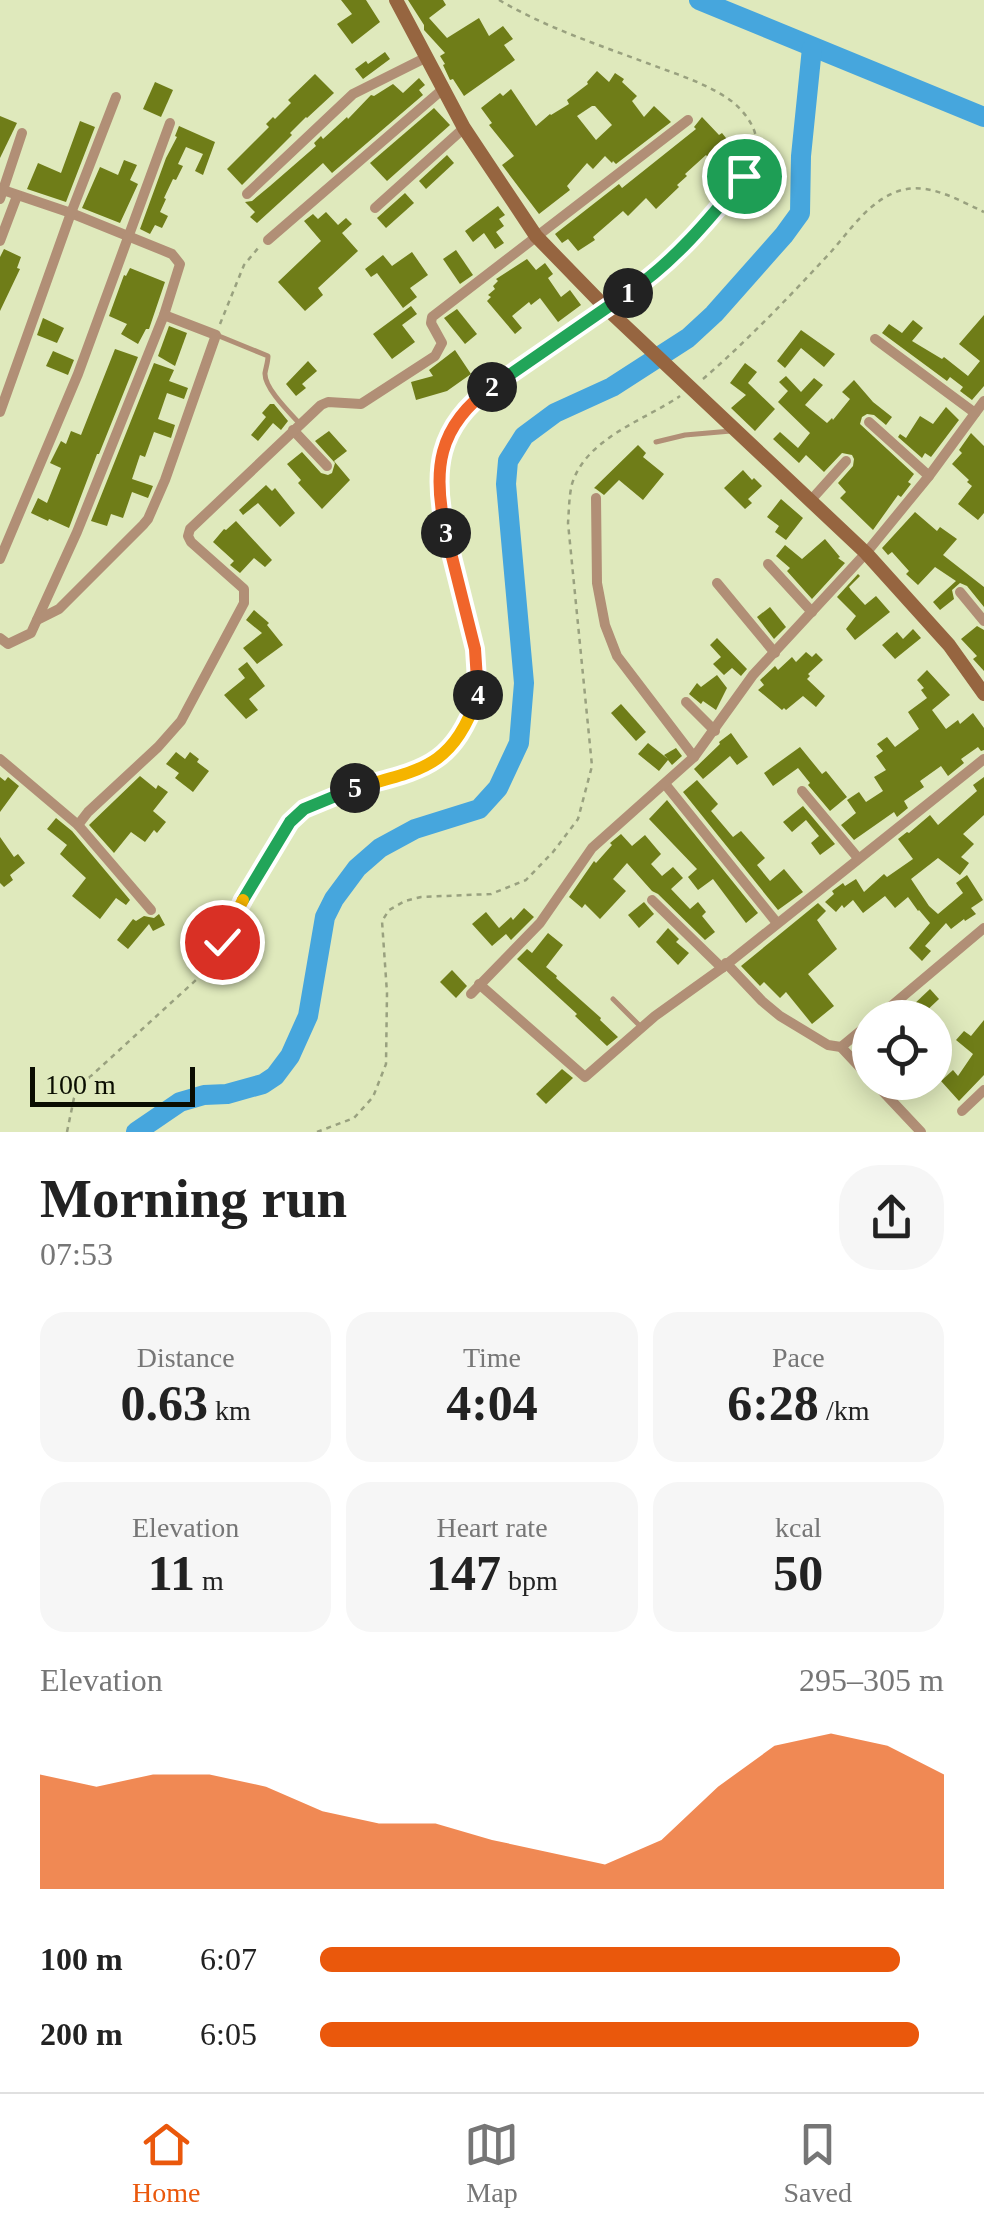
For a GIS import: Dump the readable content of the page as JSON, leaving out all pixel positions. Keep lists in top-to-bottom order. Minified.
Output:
{"scale_bar":"100 m","page":{"pins":["1","2","3","4","5"],"scale":"100 m","heading":["Morning run","07:53"],"stats":[["Distance","0.63 km"],["Time","4:04"],["Pace","6:28 /km"],["Elevation","11 m"],["Heart rate","147 bpm"],["kcal","50"]],"chart":["Elevation","295–305 m"],"list":[{"name":"100 m","note":"6:07"},{"name":"200 m","note":"6:05"}],"tabs":["Home","Map","Saved"]}}
